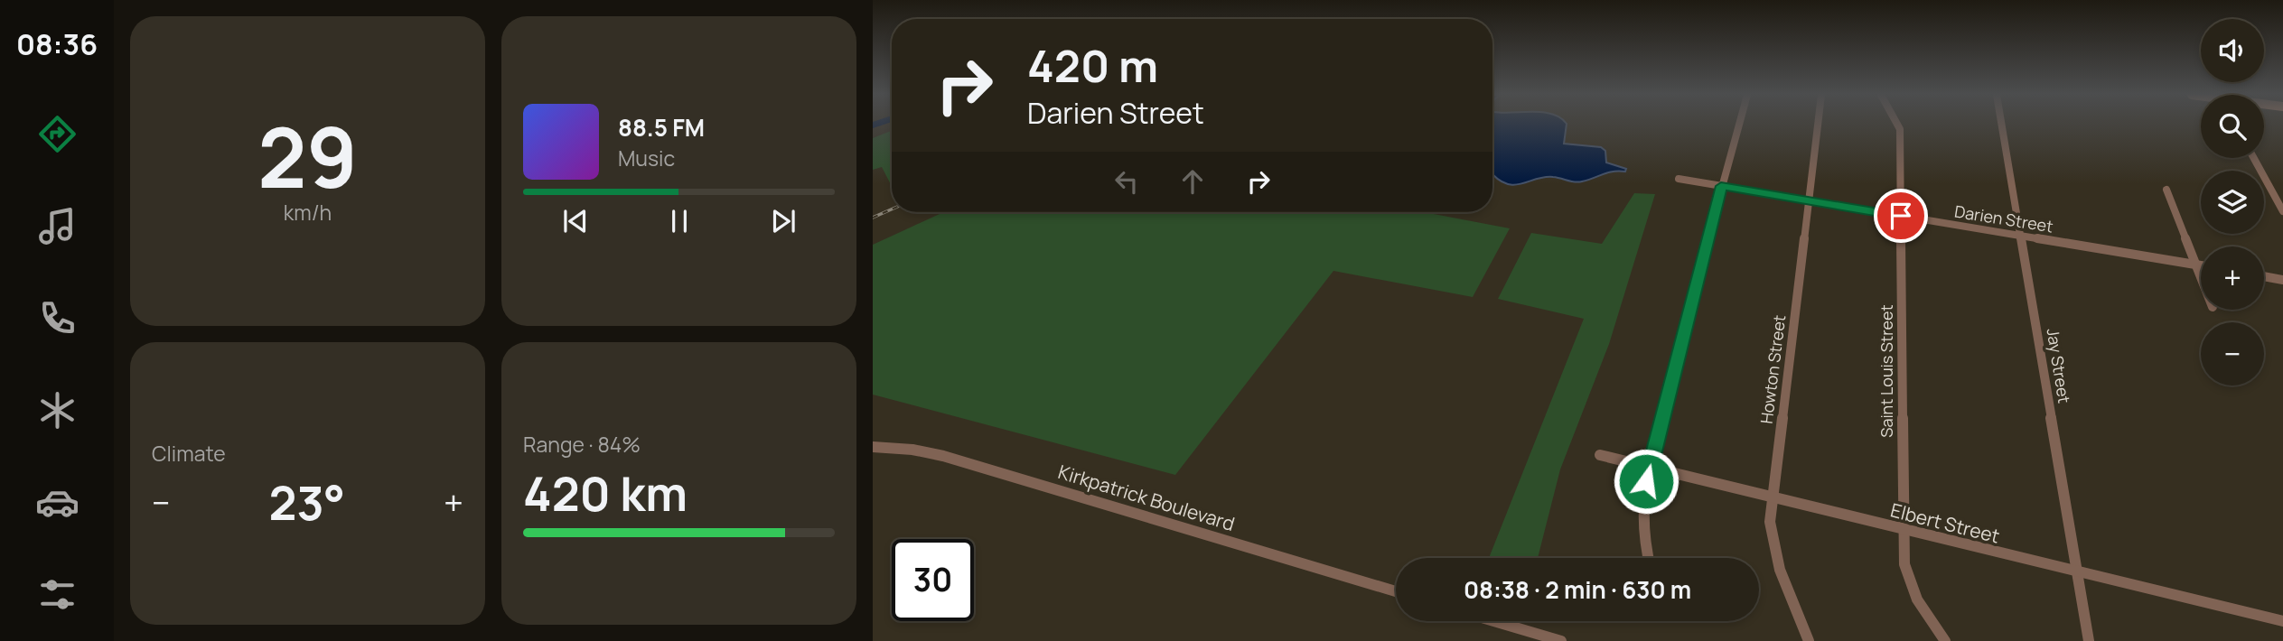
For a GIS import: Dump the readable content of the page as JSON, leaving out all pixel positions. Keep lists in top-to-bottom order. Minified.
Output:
{"streets":{"street":["Darien Street","Jay Street","Howton Street","Saint Louis Street","Kirkpatrick Boulevard","Elbert Street"]},"crossings":[["Darien Street","Jay Street"],["Darien Street","Howton Street"],["Darien Street","Saint Louis Street"],["Jay Street","Elbert Street"],["Howton Street","Elbert Street"],["Saint Louis Street","Elbert Street"]],"page":{"tabs":"08:36","tile":[["29","km/h"],"Climate",["Range · 84%","420 km"]],"map_buttons":["+","−"],"turn":["420 m","Darien Street"],"song":["88.5 FM","Music"],"heat":["−","23°","+"],"limit":"30","trip":"08:38 · 2 min · 630 m"}}
